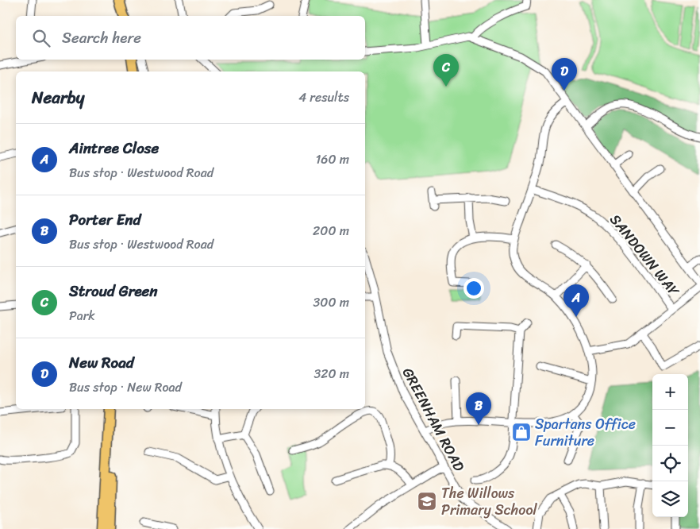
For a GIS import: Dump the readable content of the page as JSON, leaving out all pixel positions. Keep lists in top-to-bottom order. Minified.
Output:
{"streets":{"street":["SANDOWN WAY","GREENHAM ROAD"]},"places":{"shop":["Spartans Office Furniture"],"school or university":["The Willows Primary School"]},"page":{"search":"Search here","pins":["C","D","A","B"],"heading":["Nearby","4 results"],"list":[{"mark":"A","name":"Aintree Close","note":"Bus stop · Westwood Road","value":"160 m"},{"mark":"B","name":"Porter End","note":"Bus stop · Westwood Road","value":"200 m"},{"mark":"C","name":"Stroud Green","note":"Park","value":"300 m"},{"mark":"D","name":"New Road","note":"Bus stop · New Road","value":"320 m"}],"map_buttons":["+","−"]}}
